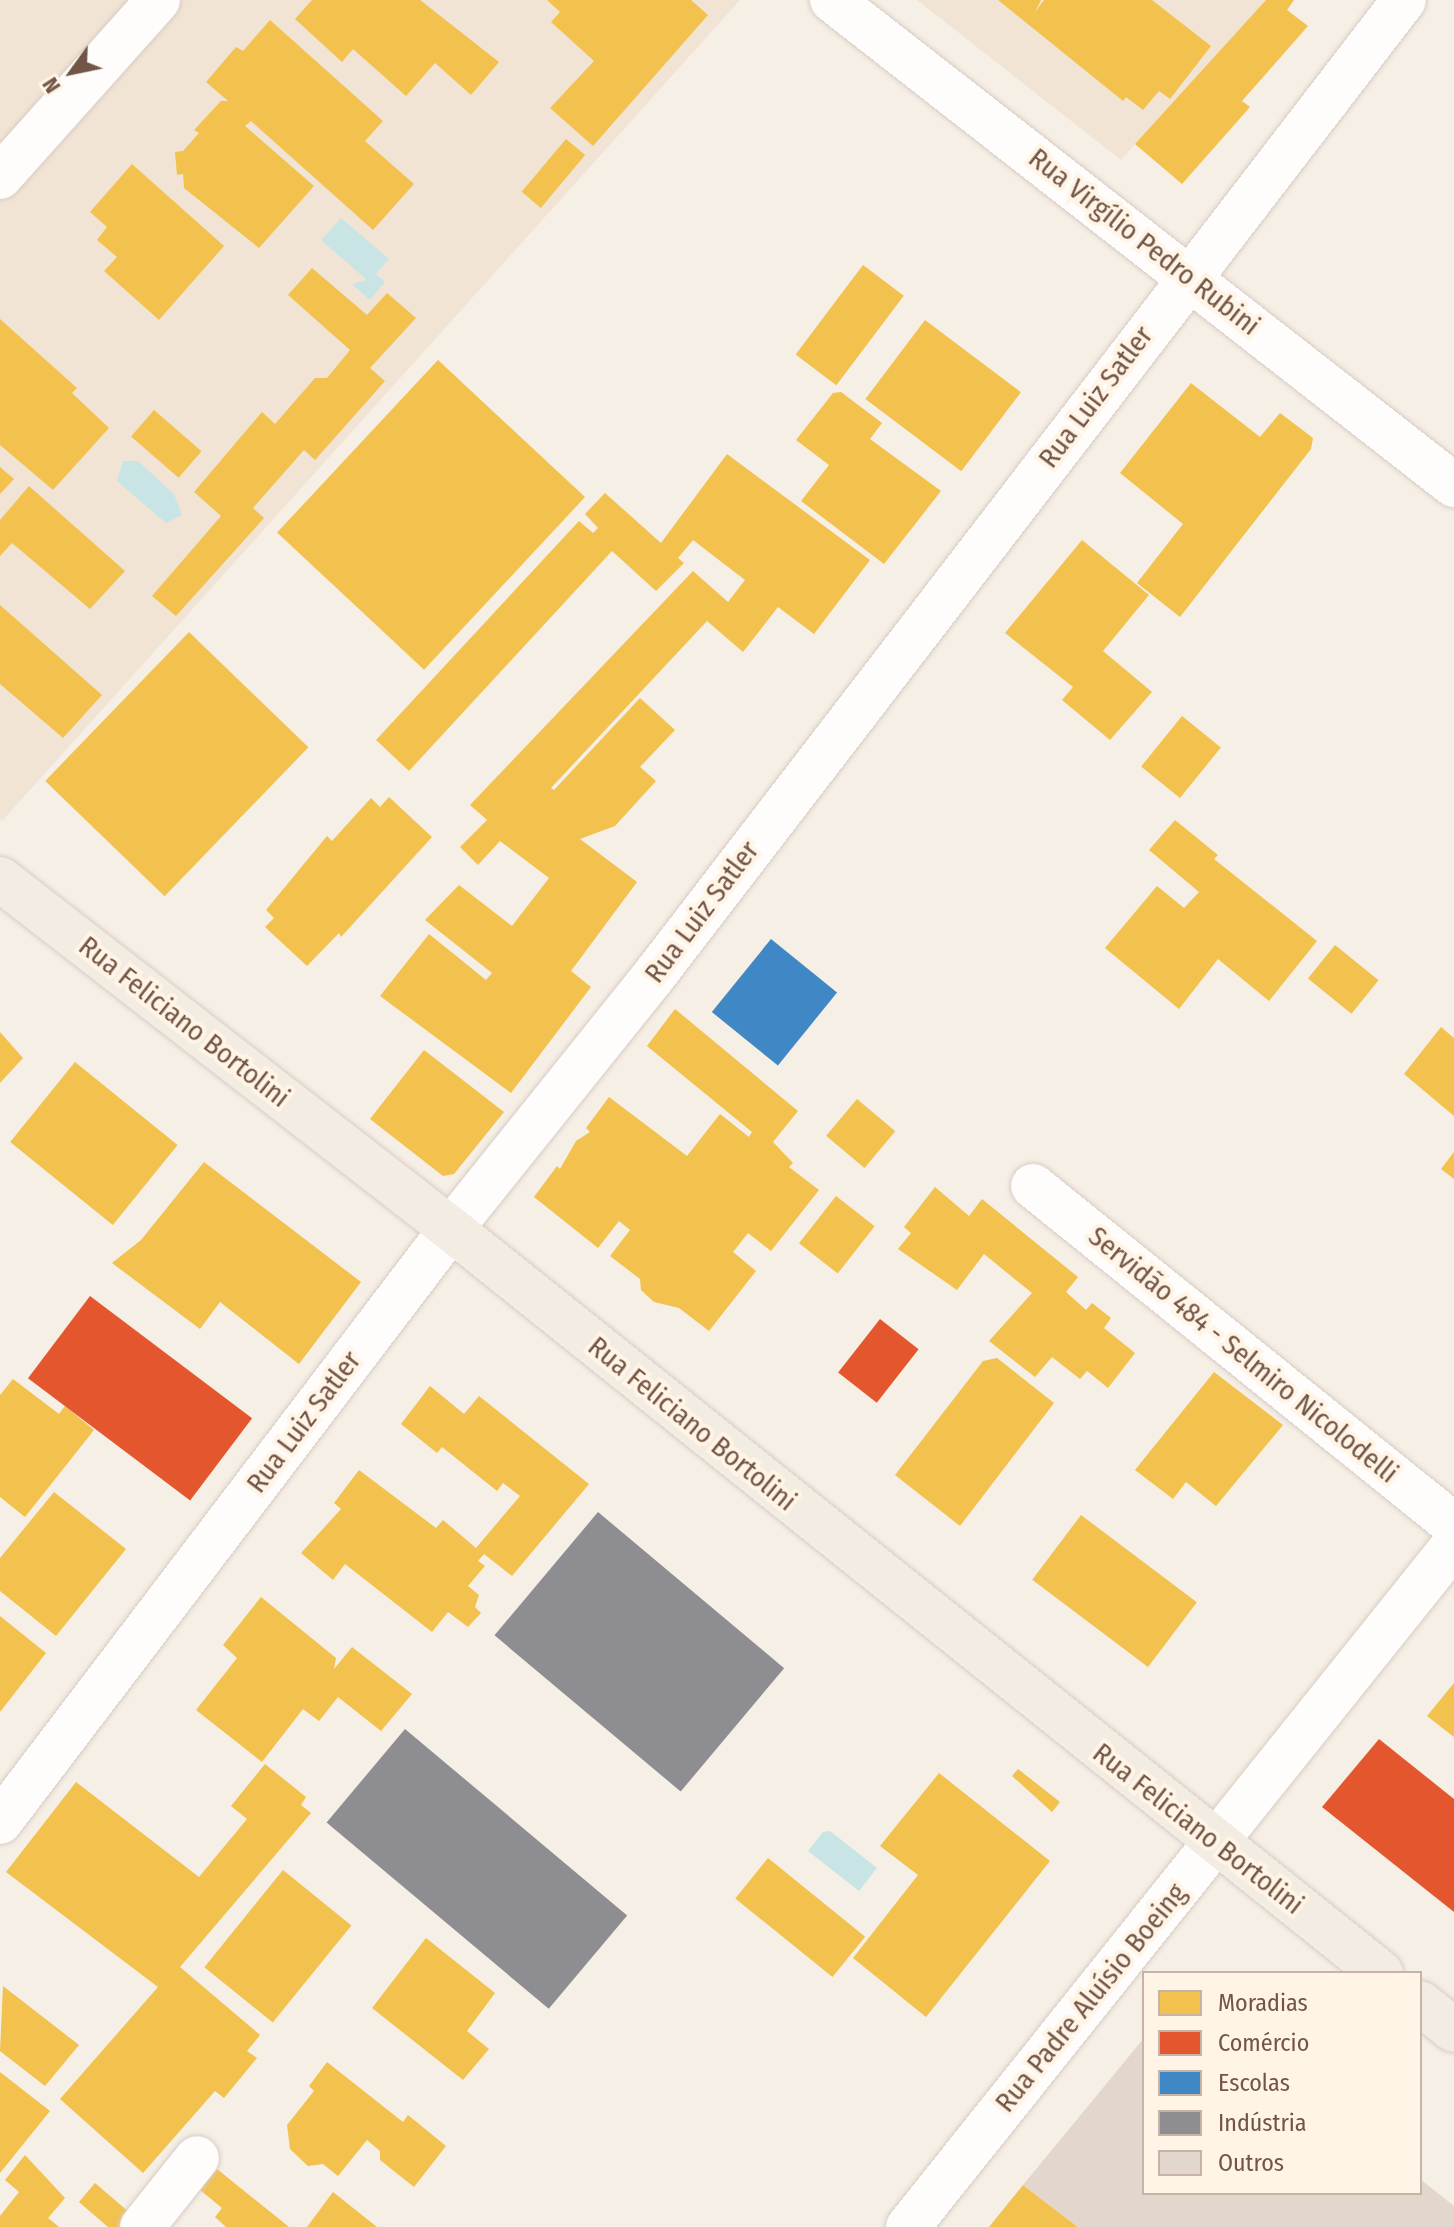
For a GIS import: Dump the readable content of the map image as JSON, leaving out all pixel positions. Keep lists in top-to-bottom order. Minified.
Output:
{"streets":{"main road":["Rua Feliciano Bortolini"],"street":["Rua Virgílio Pedro Rubini","Rua Luiz Satler","Servidão 484 - Selmiro Nicolodelli","Rua Padre Aluísio Boeing"]},"crossings":[["Rua Virgílio Pedro Rubini","Rua Luiz Satler"],["Rua Luiz Satler","Rua Feliciano Bortolini"],["Rua Feliciano Bortolini","Rua Padre Aluísio Boeing"]],"legend":["Moradias","Comércio","Escolas","Indústria","Outros"],"north":"bottom left"}
